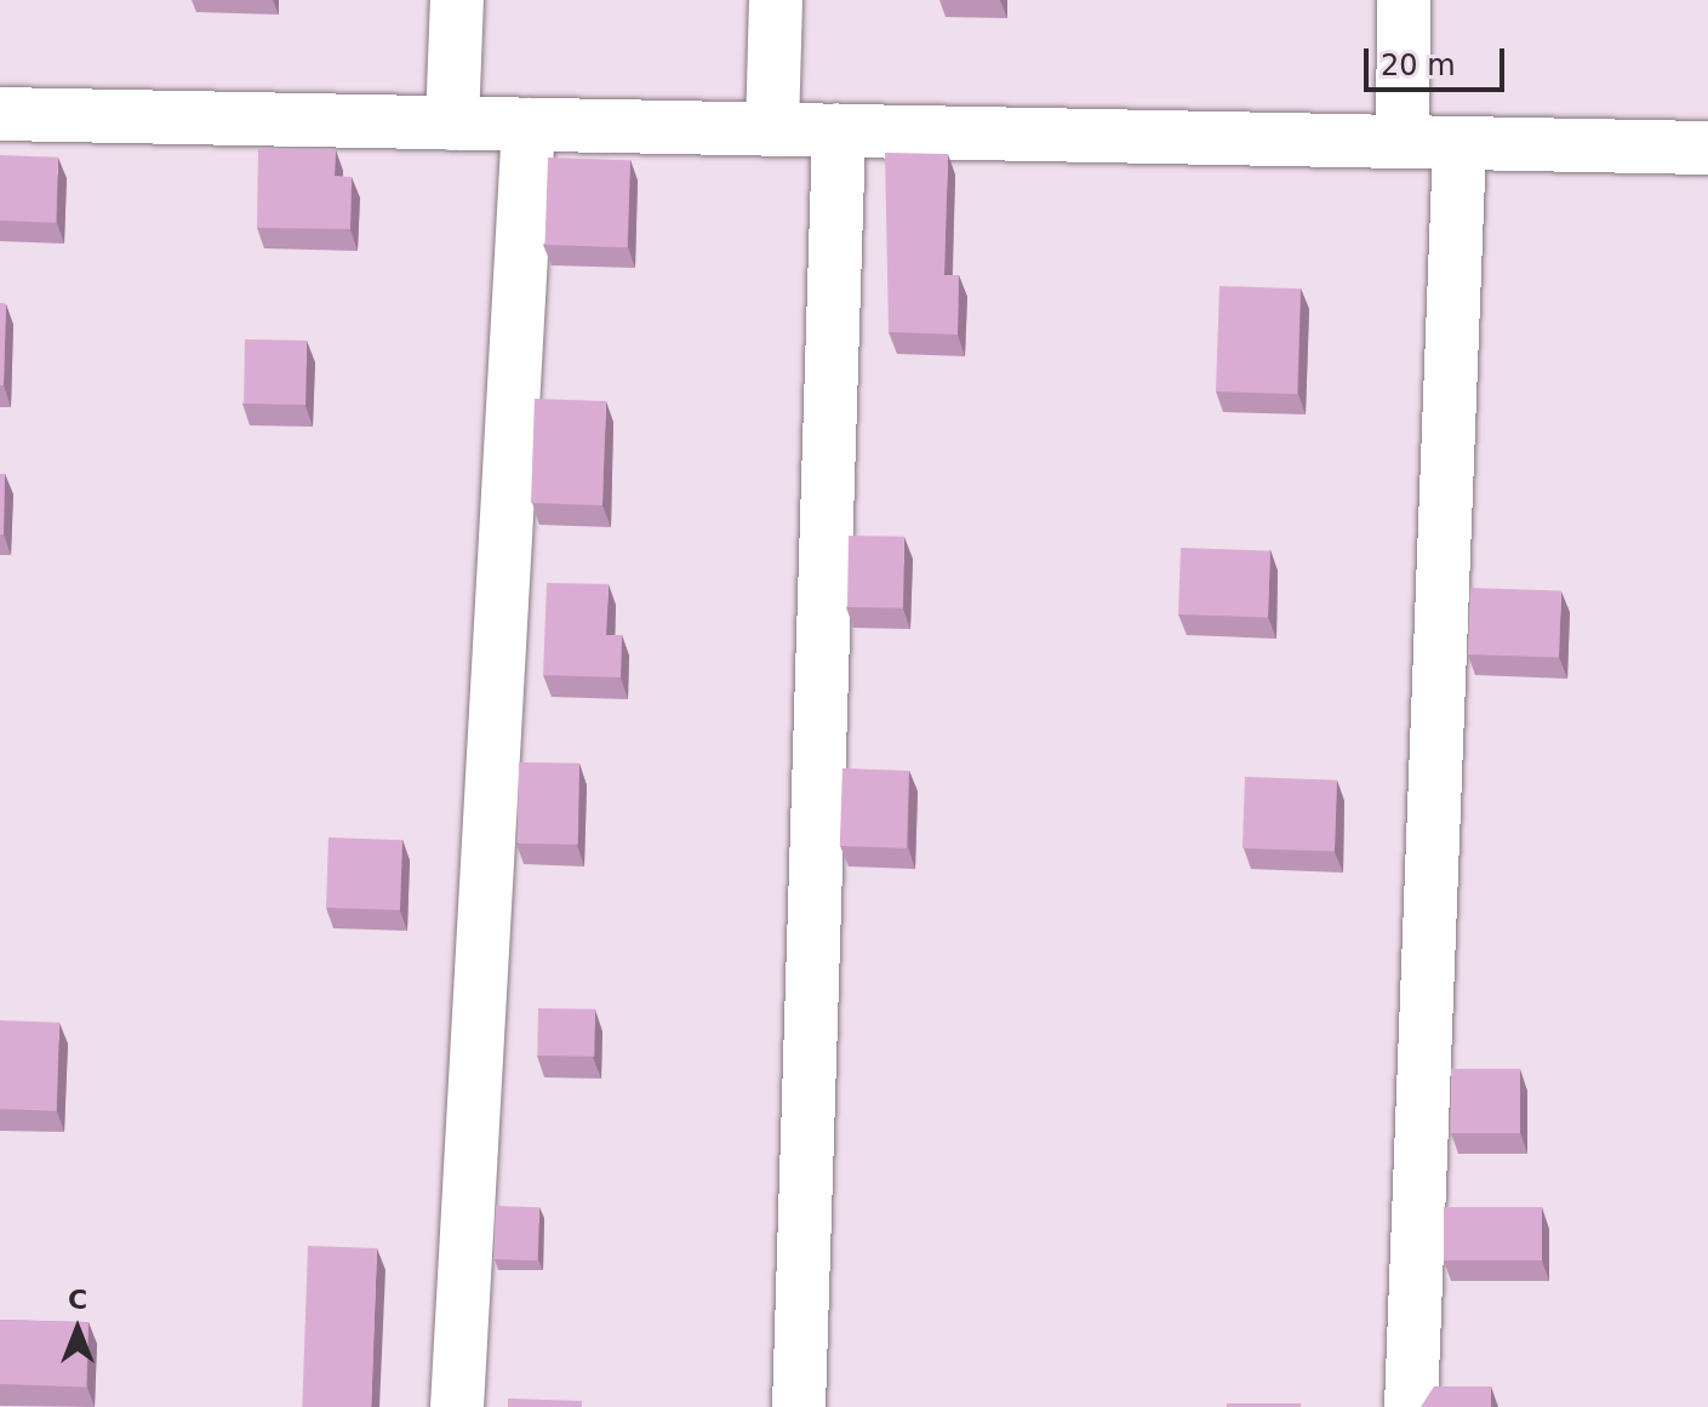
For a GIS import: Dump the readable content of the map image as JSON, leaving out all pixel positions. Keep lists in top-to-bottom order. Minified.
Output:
{"scale_bar":"20 m","north":"top"}
